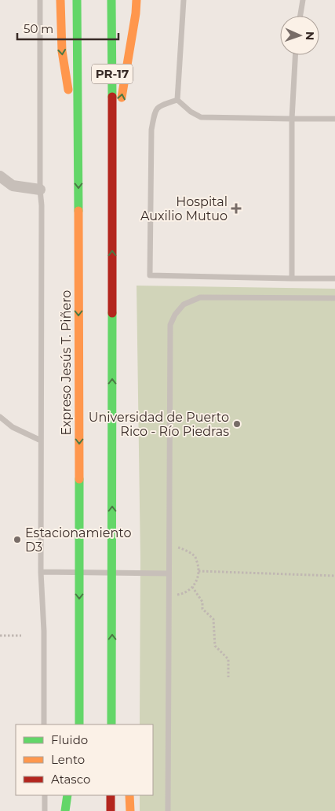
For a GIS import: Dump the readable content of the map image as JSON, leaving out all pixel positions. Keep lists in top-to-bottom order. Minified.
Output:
{"streets":{"highway":["PR-17","Expreso Jesús T. Piñero"]},"places":{"health":["Hospital Auxilio Mutuo"],"other":["Universidad de Puerto Rico - Río Piedras","Estacionamiento D3"]},"legend":["Fluido","Lento","Atasco"],"scale_bar":"50 m","north":"right"}
